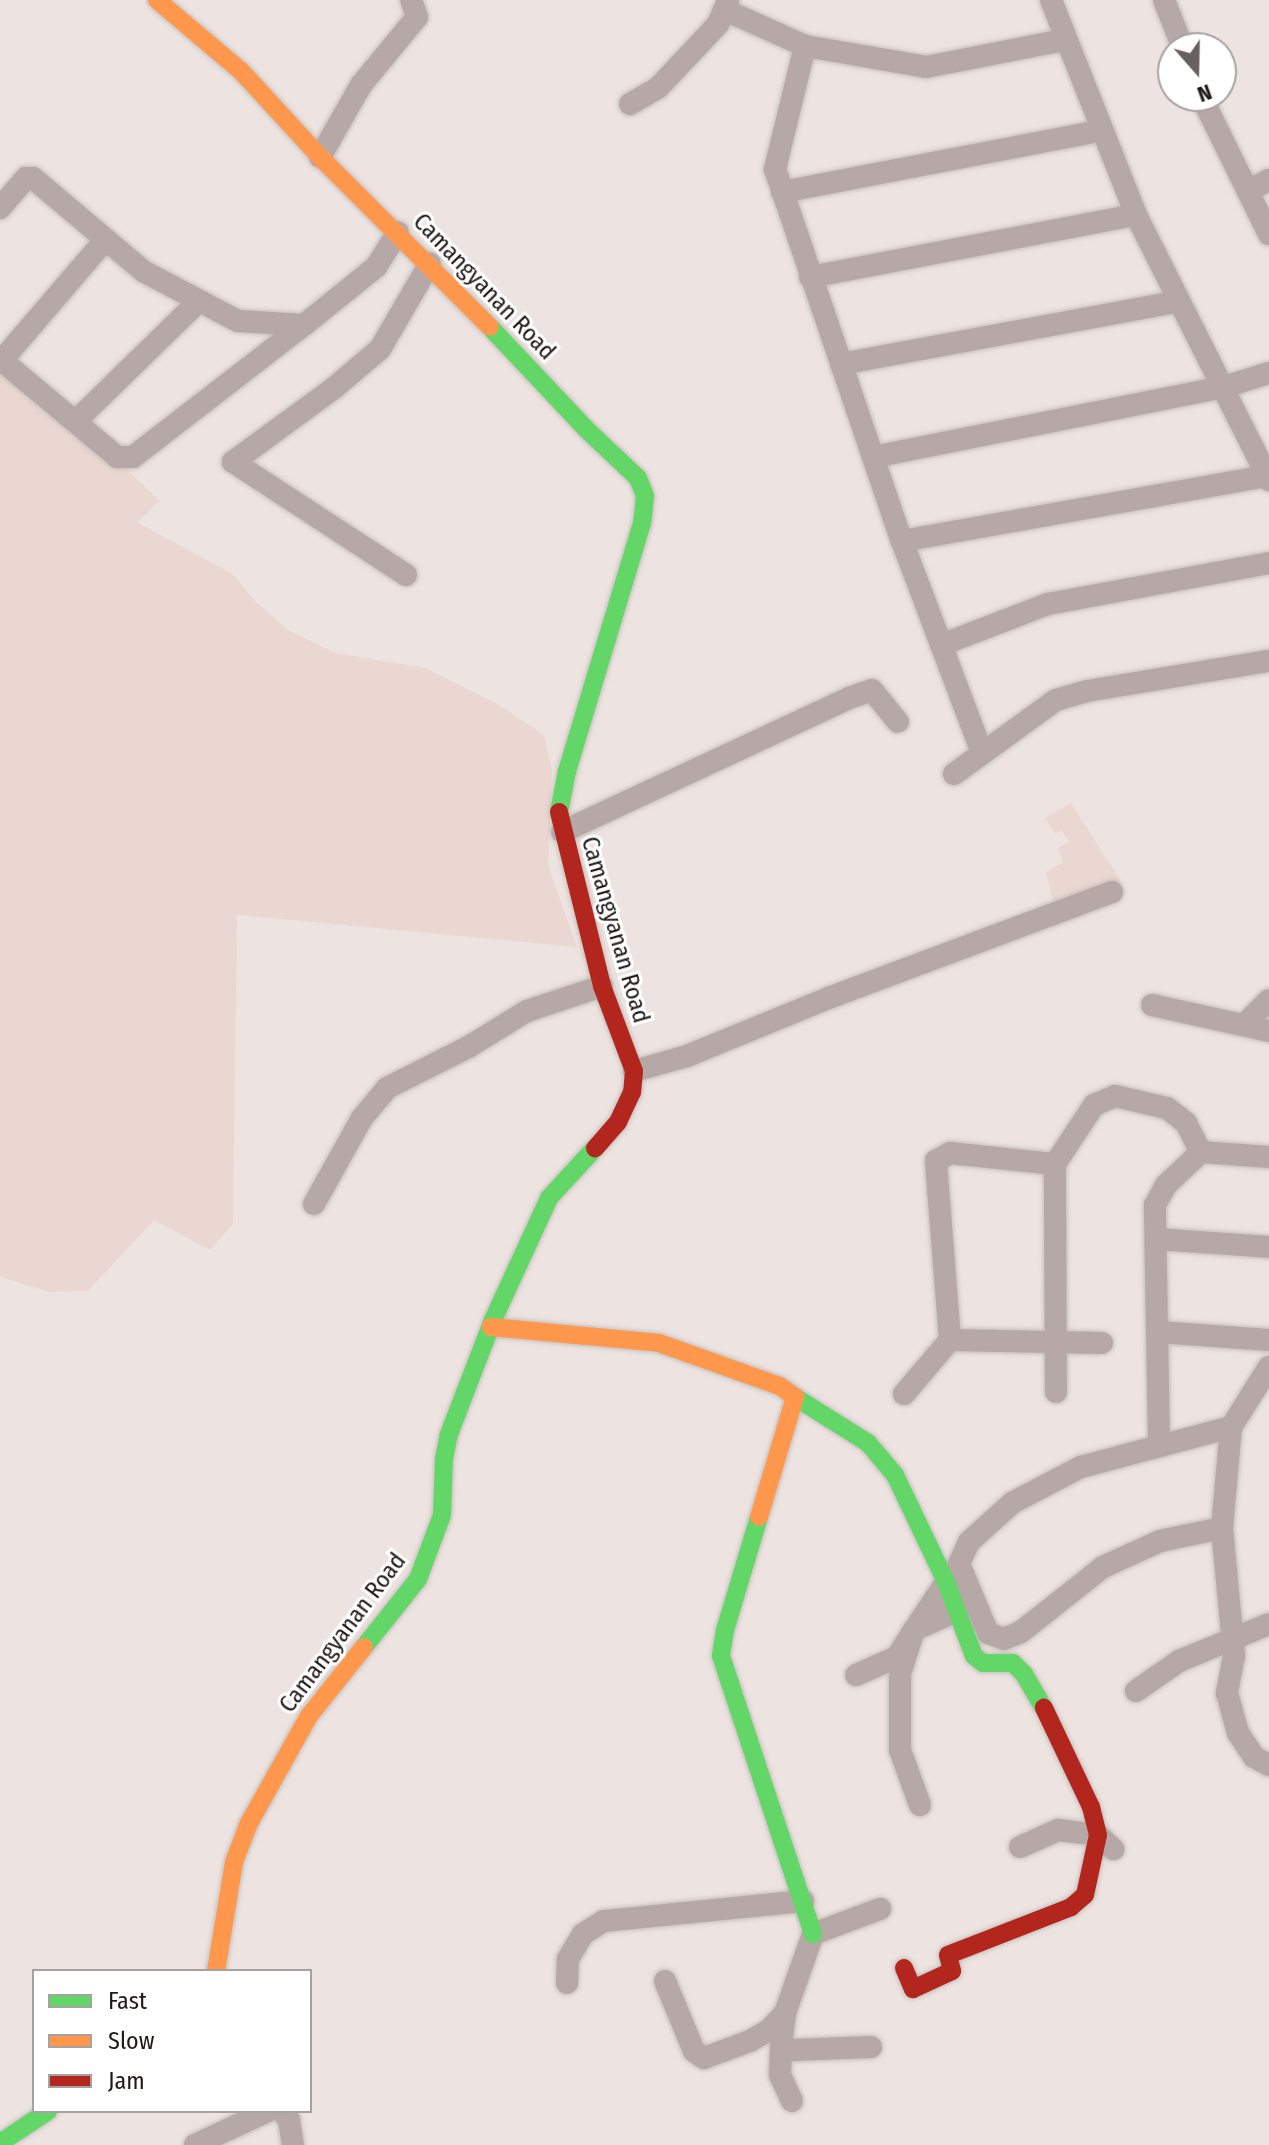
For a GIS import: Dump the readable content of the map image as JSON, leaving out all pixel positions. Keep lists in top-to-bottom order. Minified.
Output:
{"streets":{"street":["Camangyanan Road"]},"legend":["Fast","Slow","Jam"],"north":"bottom"}
